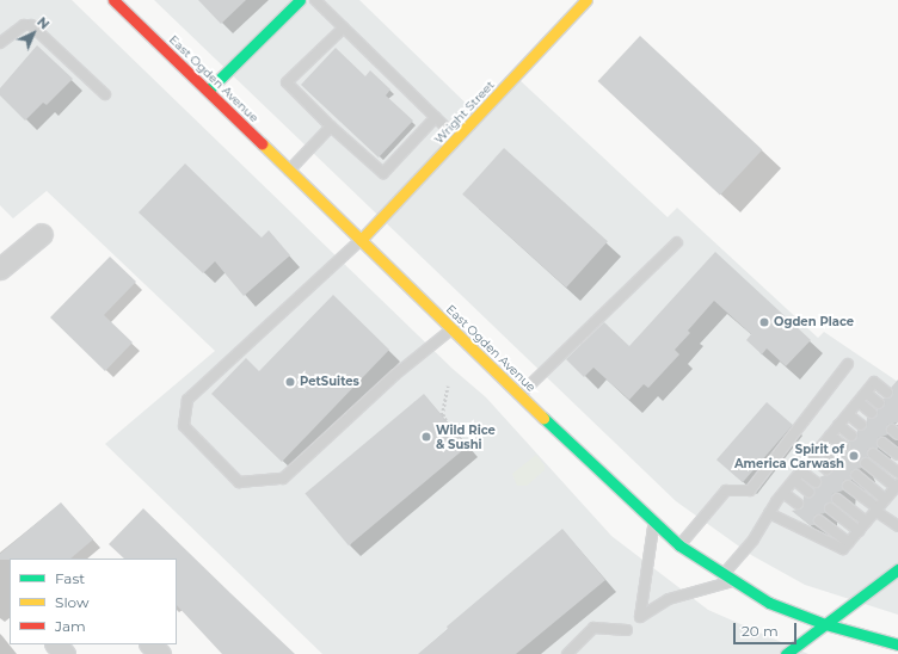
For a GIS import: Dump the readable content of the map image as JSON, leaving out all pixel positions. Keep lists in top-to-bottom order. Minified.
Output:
{"streets":{"main road":["East Ogden Avenue","Wright Street"]},"crossings":[["East Ogden Avenue","Wright Street"]],"places":["Ogden Place","PetSuites","Wild Rice & Sushi","Spirit of America Carwash"],"legend":["Fast","Slow","Jam"],"scale_bar":"20 m","north":"top right"}
